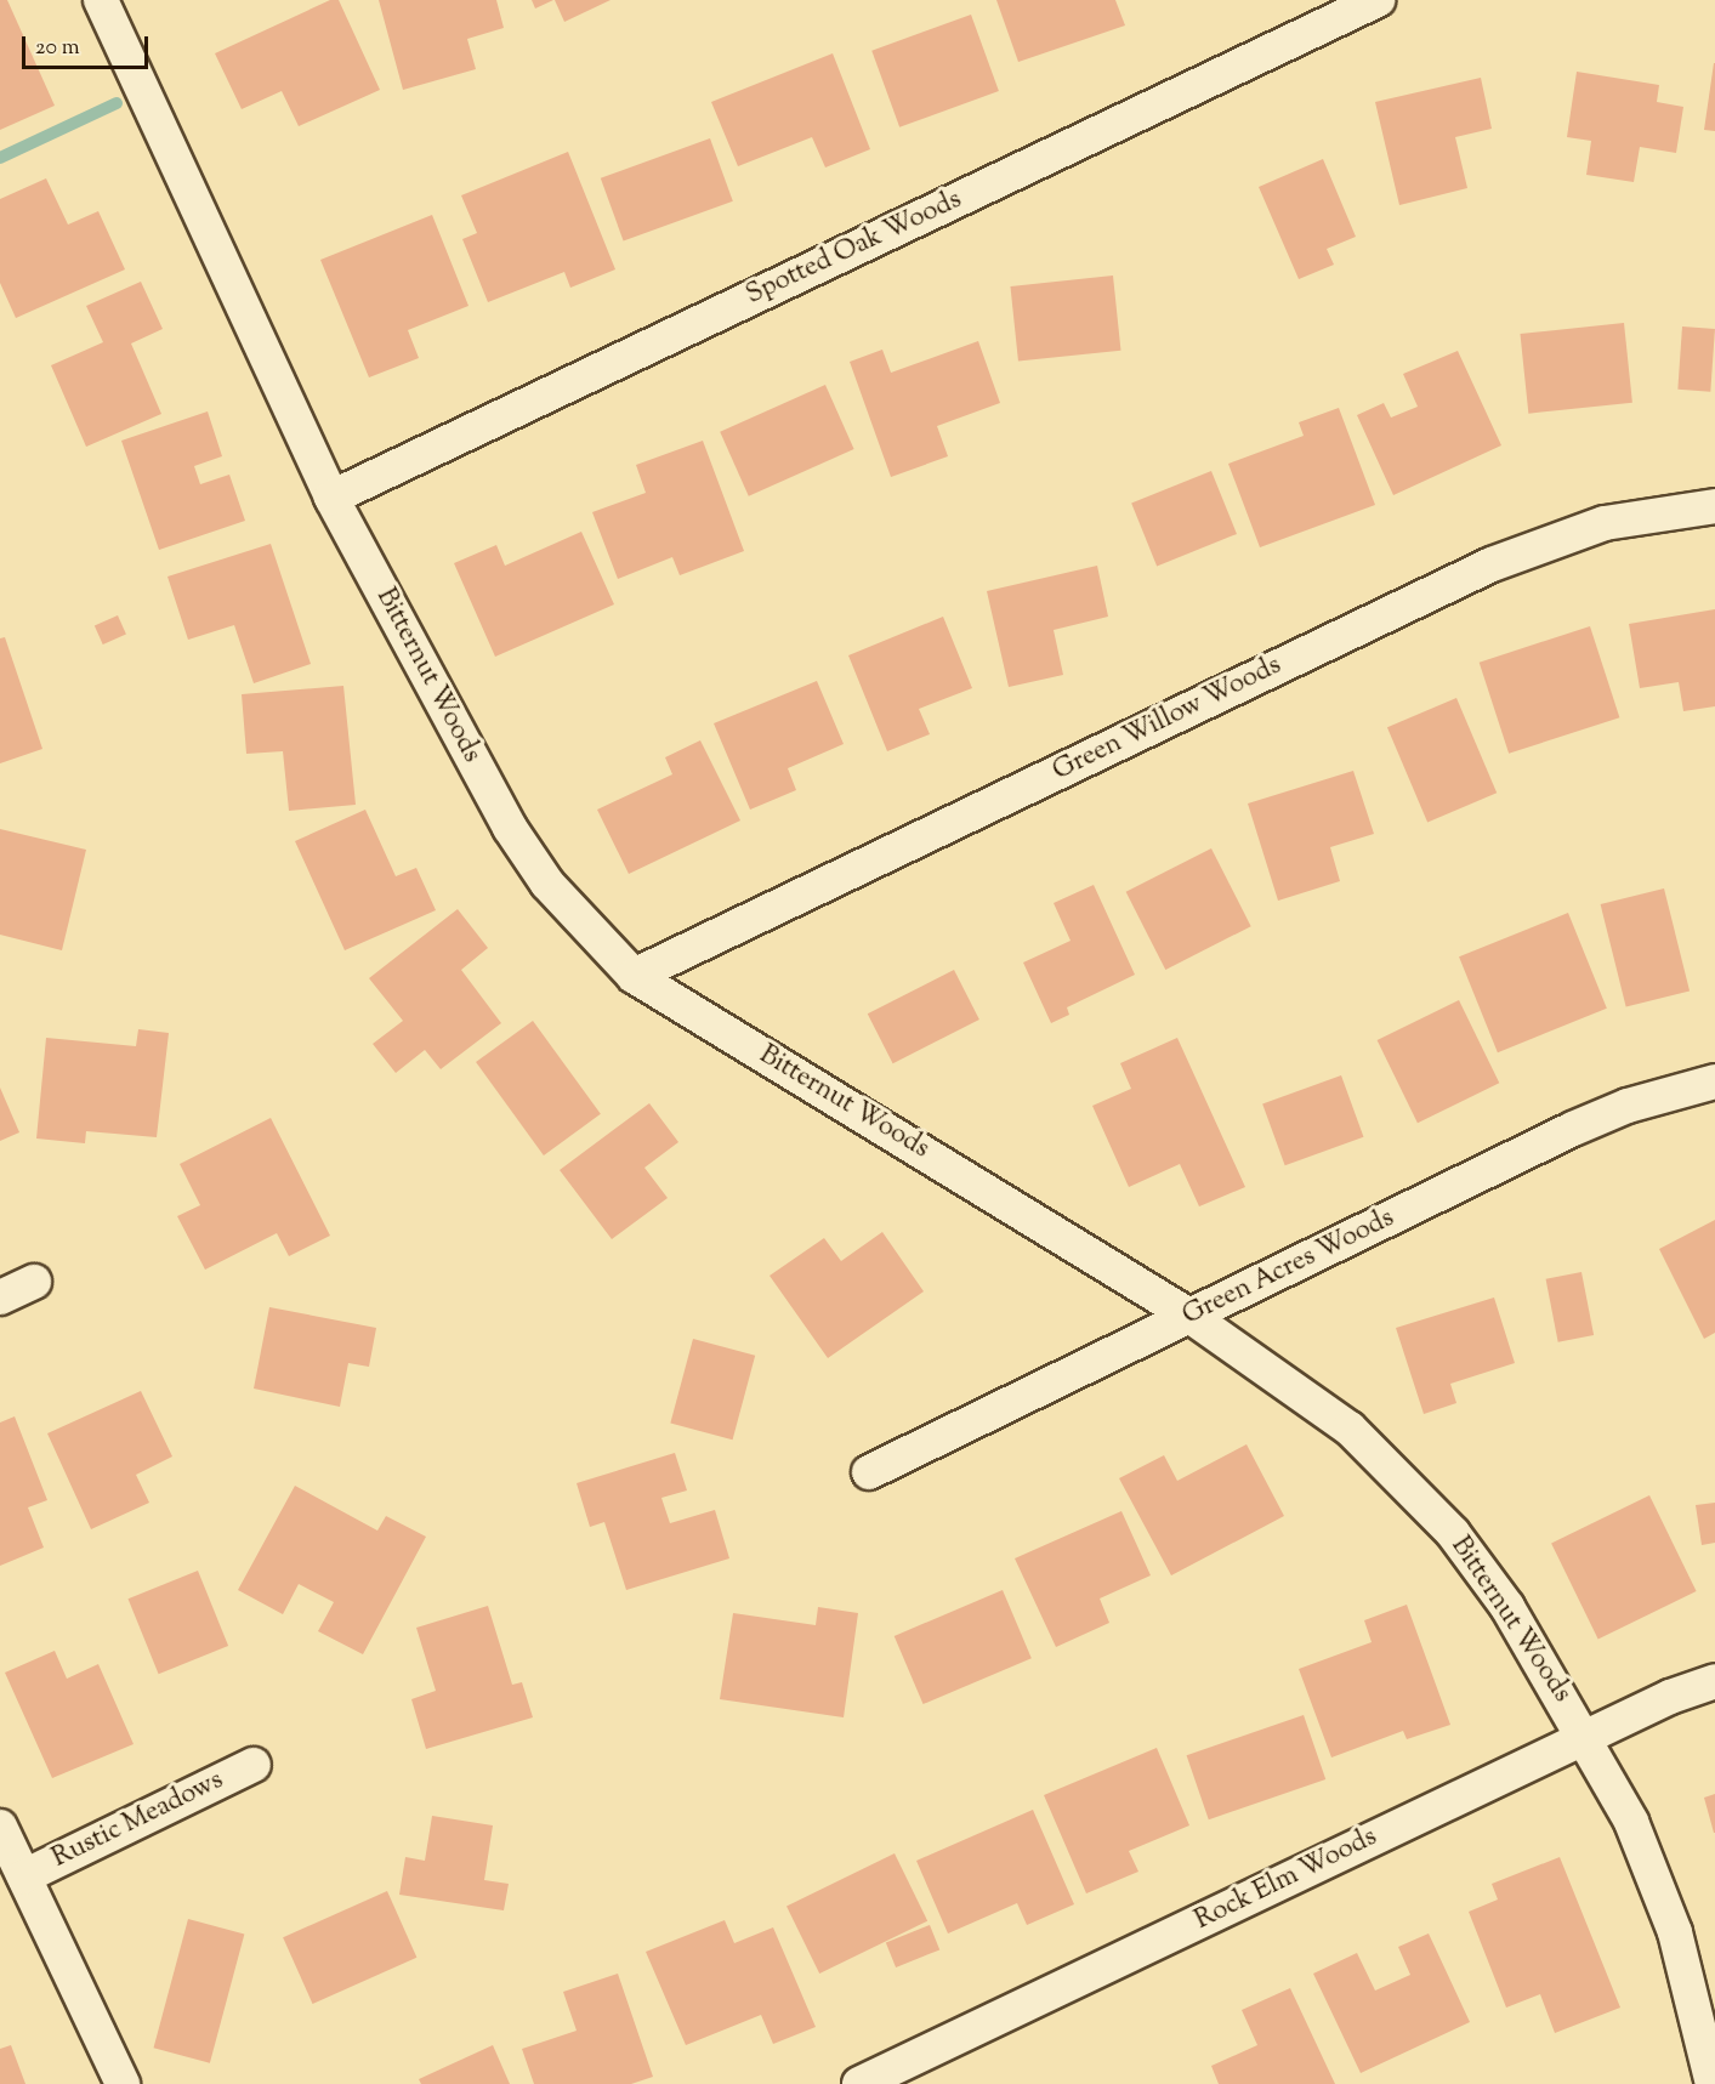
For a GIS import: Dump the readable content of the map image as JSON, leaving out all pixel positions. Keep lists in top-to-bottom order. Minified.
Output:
{"streets":{"street":["Spotted Oak Woods","Bitternut Woods","Green Willow Woods","Green Acres Woods","Rustic Meadows","Rock Elm Woods"]},"crossings":[["Spotted Oak Woods","Bitternut Woods"],["Bitternut Woods","Green Willow Woods"],["Bitternut Woods","Green Acres Woods"],["Bitternut Woods","Rock Elm Woods"]],"scale_bar":"20 m"}
